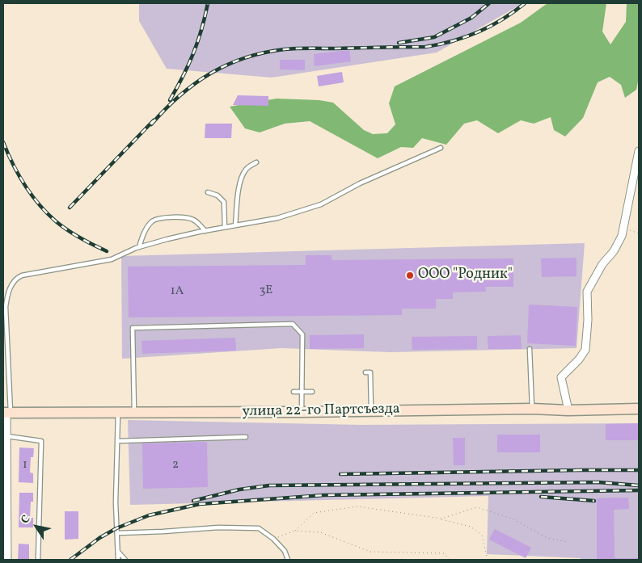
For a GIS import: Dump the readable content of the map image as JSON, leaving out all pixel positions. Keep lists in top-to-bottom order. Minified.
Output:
{"streets":{"street":["улица 22-го Партсъезда"]},"places":["ООО \"Родник\""],"house_numbers":["3Е","1А","1","2"],"north":"top left"}
